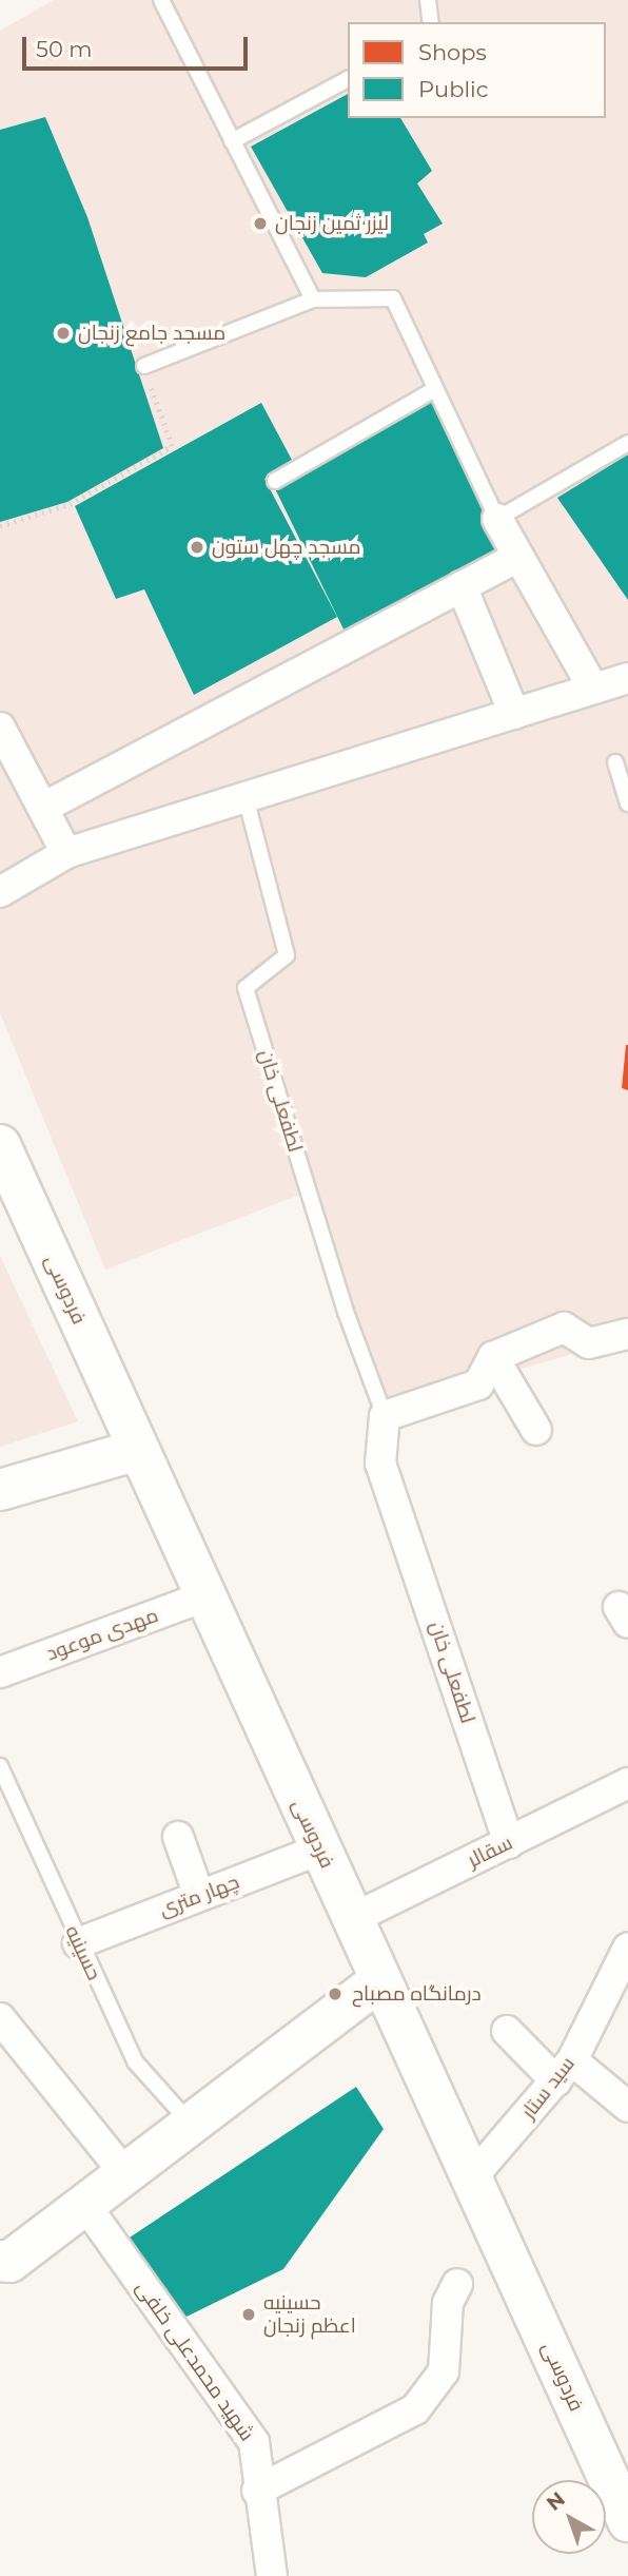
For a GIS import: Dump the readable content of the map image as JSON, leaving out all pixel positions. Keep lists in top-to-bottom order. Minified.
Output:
{"streets":{"main road":["فردوسی"],"street":["لطفعلی خان","مهدی موعود","سقالر","چهار متری","سید ستار","شهید محمدعلی خلفی"],"lane":["حسینیه"]},"crossings":[["لطفعلی خان","سقالر"],["فردوسی","مهدی موعود"],["فردوسی","سقالر"],["فردوسی","چهار متری"],["فردوسی","سید ستار"],["چهار متری","حسینیه"]],"places":["لیزر ثمین زنجان","مسجد جامع زنجان","مسجد چهل ستون","درمانگاه مصباح","حسینیه اعظم زنجان"],"legend":["Shops","Public"],"scale_bar":"50 m","north":"top left"}
